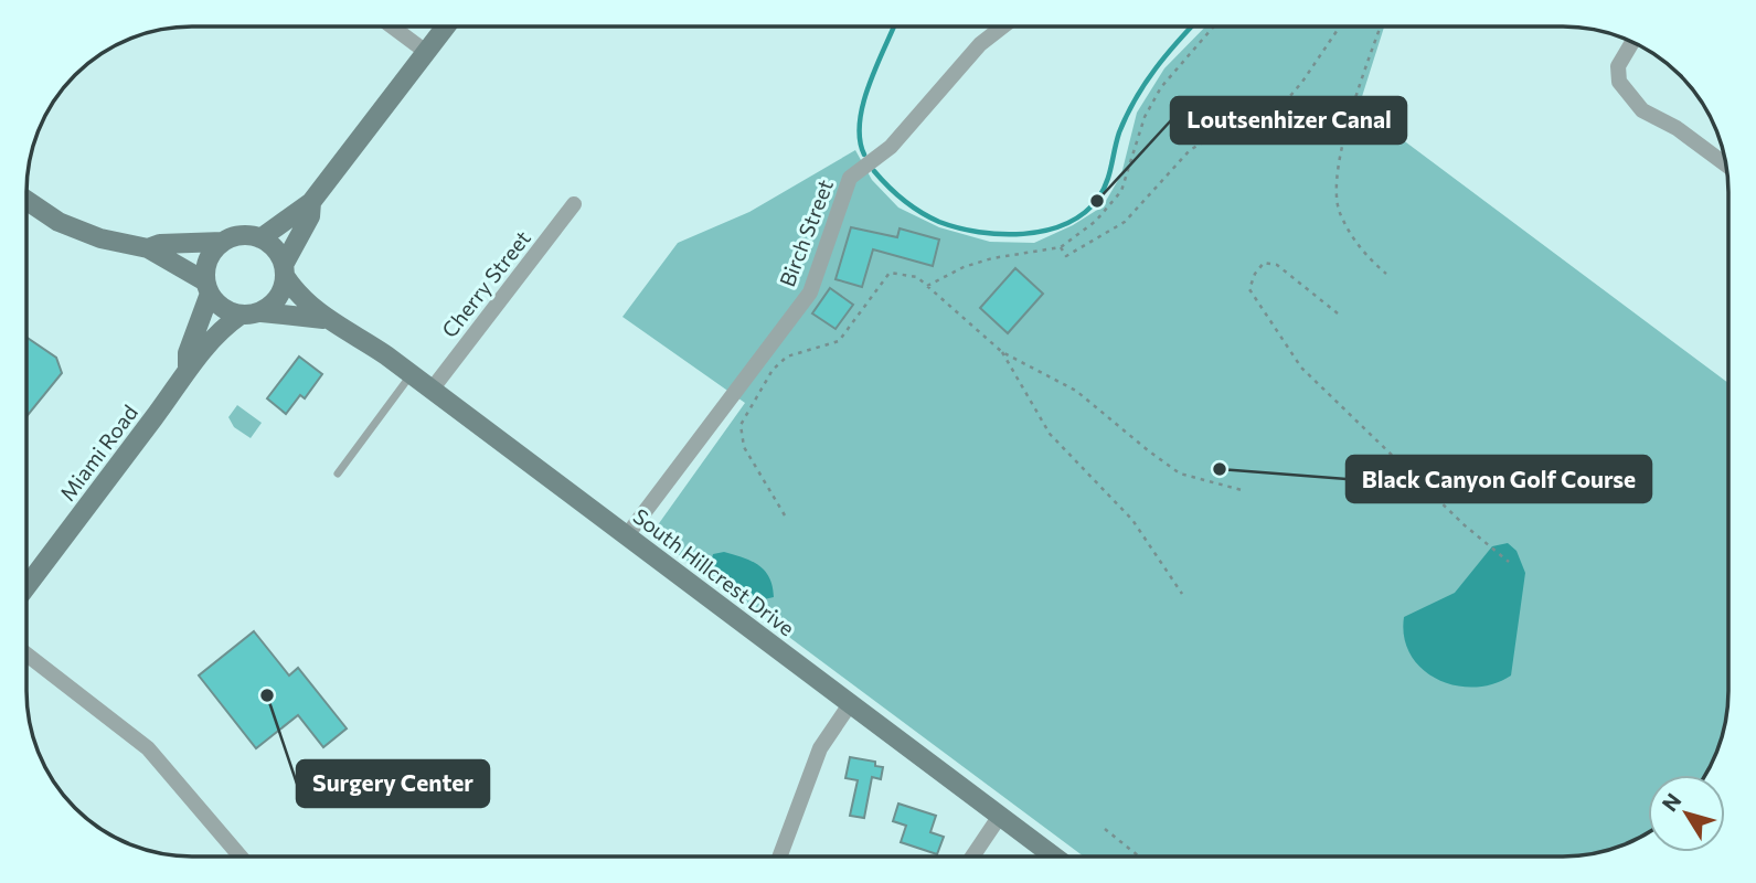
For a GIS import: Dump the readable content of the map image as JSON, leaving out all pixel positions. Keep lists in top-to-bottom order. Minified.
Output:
{"streets":{"street":["Birch Street","Cherry Street","Miami Road","South Hillcrest Drive"]},"crossings":[["Birch Street","South Hillcrest Drive"],["Cherry Street","South Hillcrest Drive"],["Miami Road","South Hillcrest Drive"]],"places":["Loutsenhizer Canal","Black Canyon Golf Course","Surgery Center"],"north":"top left"}
